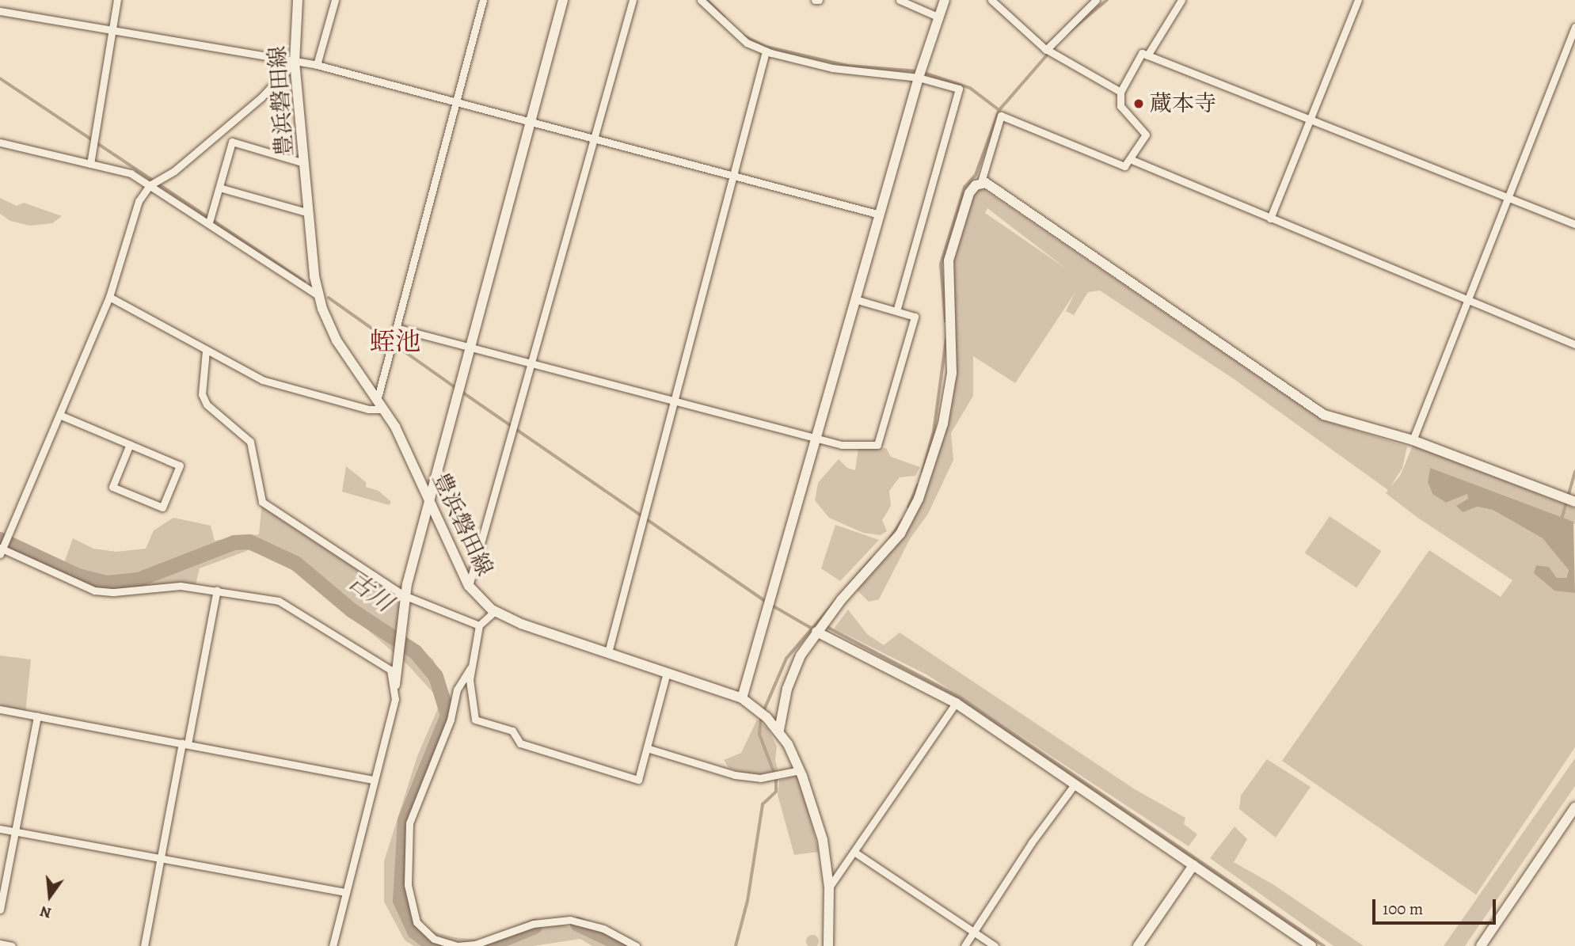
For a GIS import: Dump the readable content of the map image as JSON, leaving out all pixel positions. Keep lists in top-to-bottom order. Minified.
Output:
{"streets":{"street":["豊浜磐田線"]},"districts":["蛭池"],"water":["古川"],"places":["蔵本寺"],"scale_bar":"100 m","north":"bottom"}
